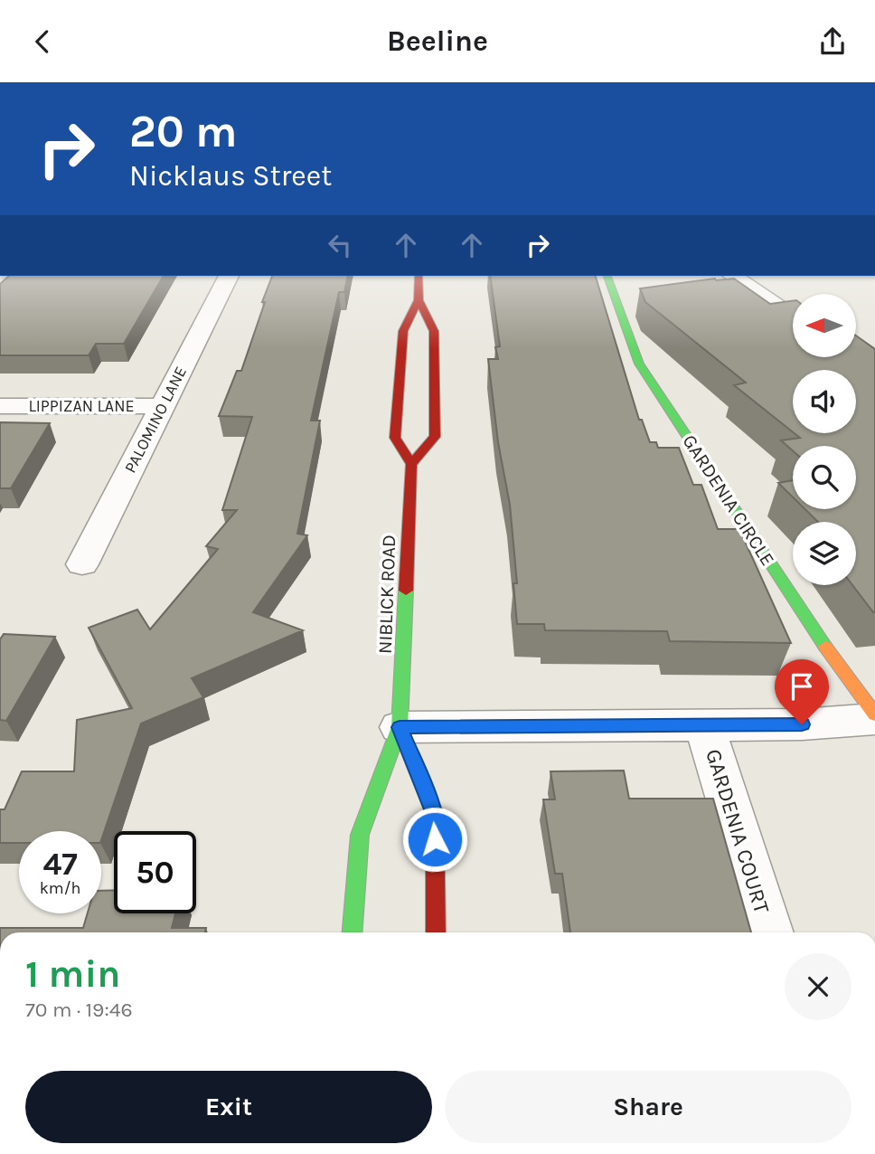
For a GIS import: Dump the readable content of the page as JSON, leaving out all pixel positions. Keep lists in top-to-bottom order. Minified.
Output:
{"streets":{"main road":["GARDENIA CIRCLE","NIBLICK ROAD"],"street":["LIPPIZAN LANE","PALOMINO LANE","GARDENIA COURT"]},"crossings":[["LIPPIZAN LANE","PALOMINO LANE"]],"north":"left","page":{"header":"Beeline","turn":["20 m","Nicklaus Street"],"speed":"47 km/h","limit":"50","heading":["1 min","70 m · 19:46"],"buttons":["Exit","Share"]}}
